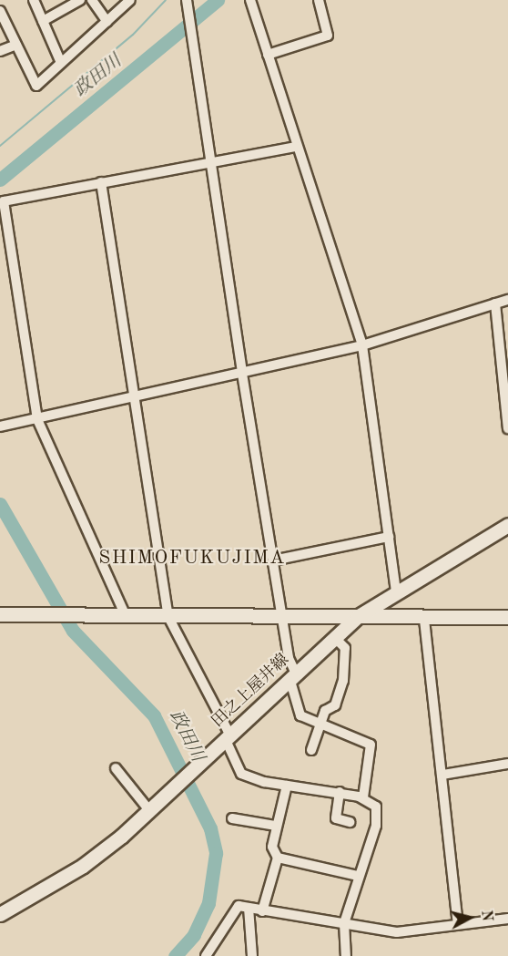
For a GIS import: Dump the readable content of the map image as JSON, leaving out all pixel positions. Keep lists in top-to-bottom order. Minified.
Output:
{"streets":{"main road":["田之上屋井線"]},"districts":["SHIMOFUKUJIMA"],"water":["政田川"],"north":"right"}
